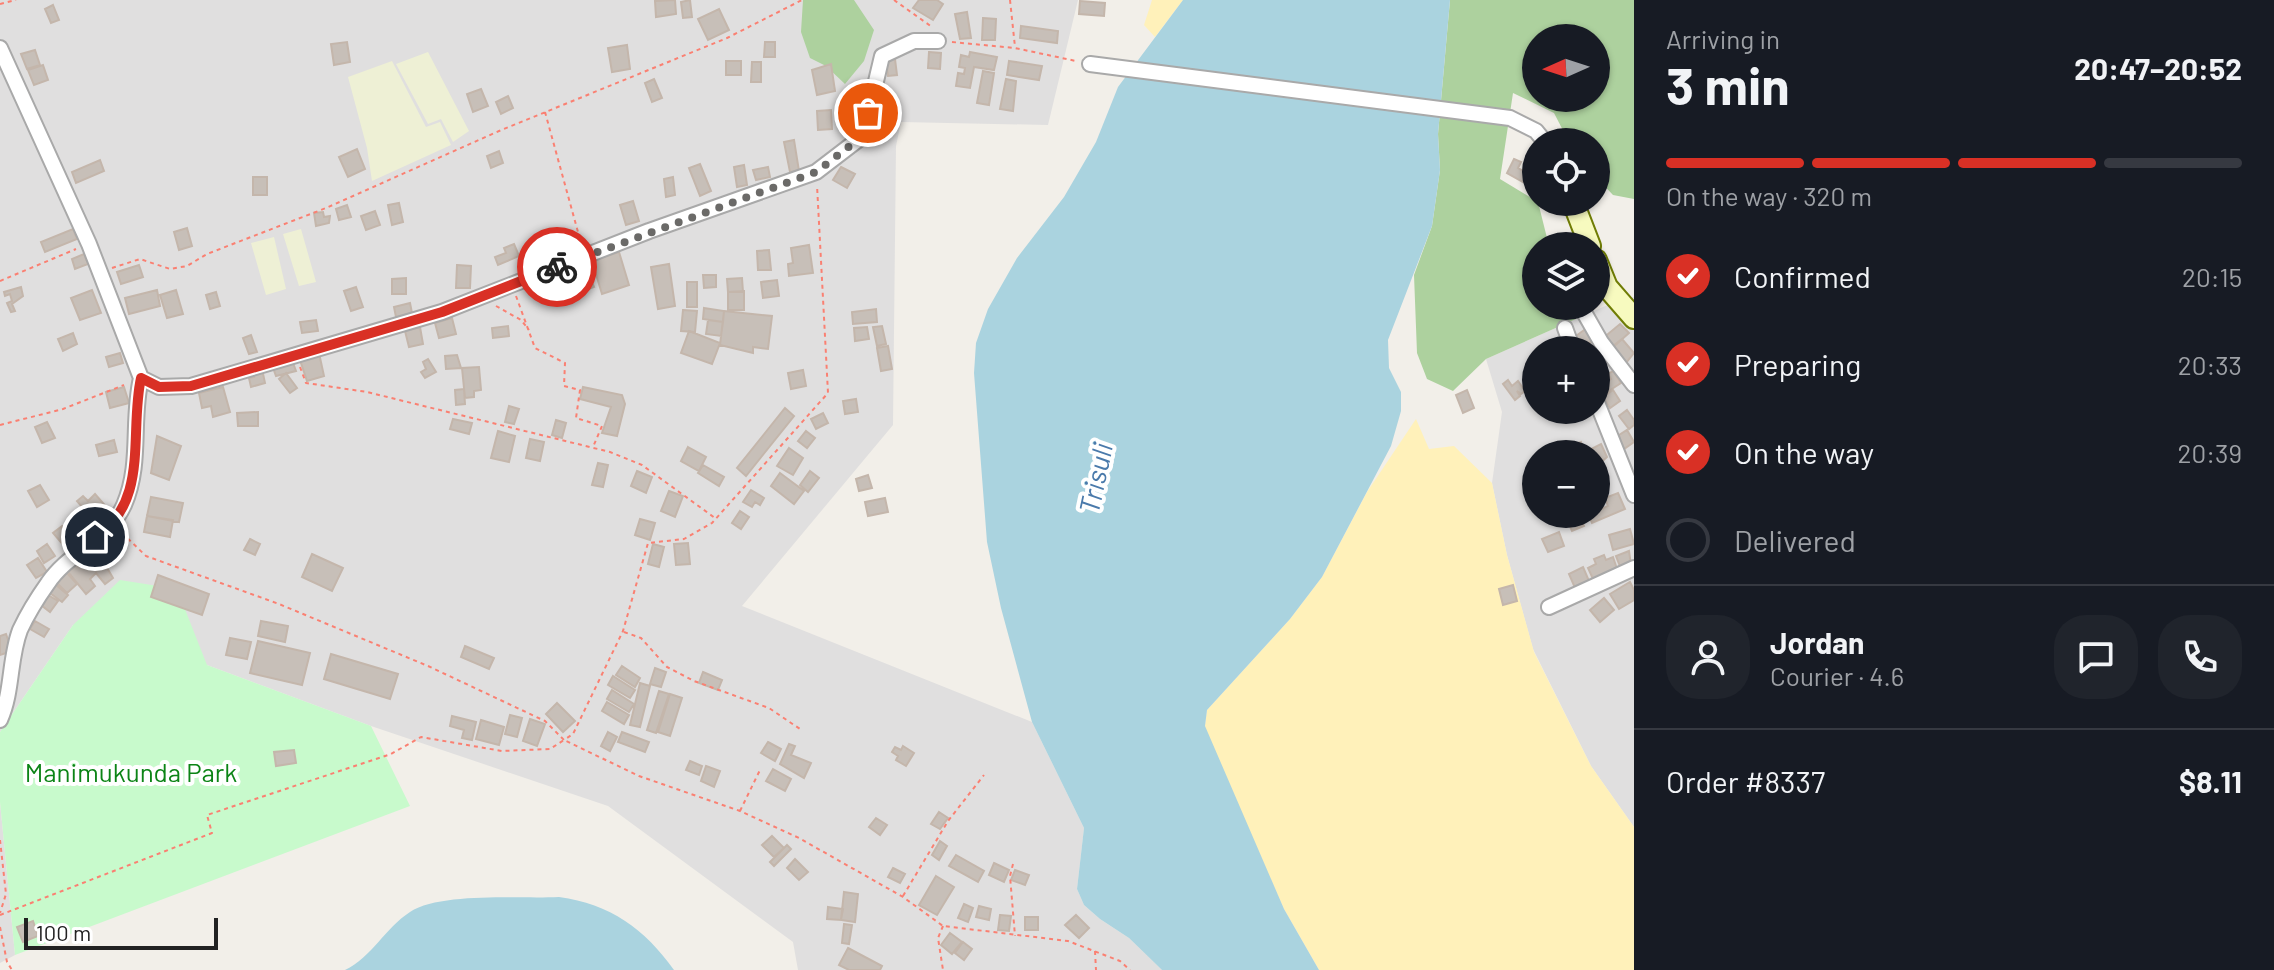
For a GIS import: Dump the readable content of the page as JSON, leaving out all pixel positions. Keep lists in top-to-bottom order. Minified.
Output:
{"water":["Trisuli"],"parks":["Manimukunda Park"],"scale_bar":"100 m","north":"left","page":{"heading":["3 min","Arriving in","20:47–20:52"],"panel":["Jordan","Courier · 4.6","Order #8337","$8.11"],"map_buttons":["+","−"],"bar":"On the way · 320 m","list":[["Confirmed","20:15"],["Preparing","20:33"],["On the way","20:39"],"Delivered"],"scale":"100 m"}}
